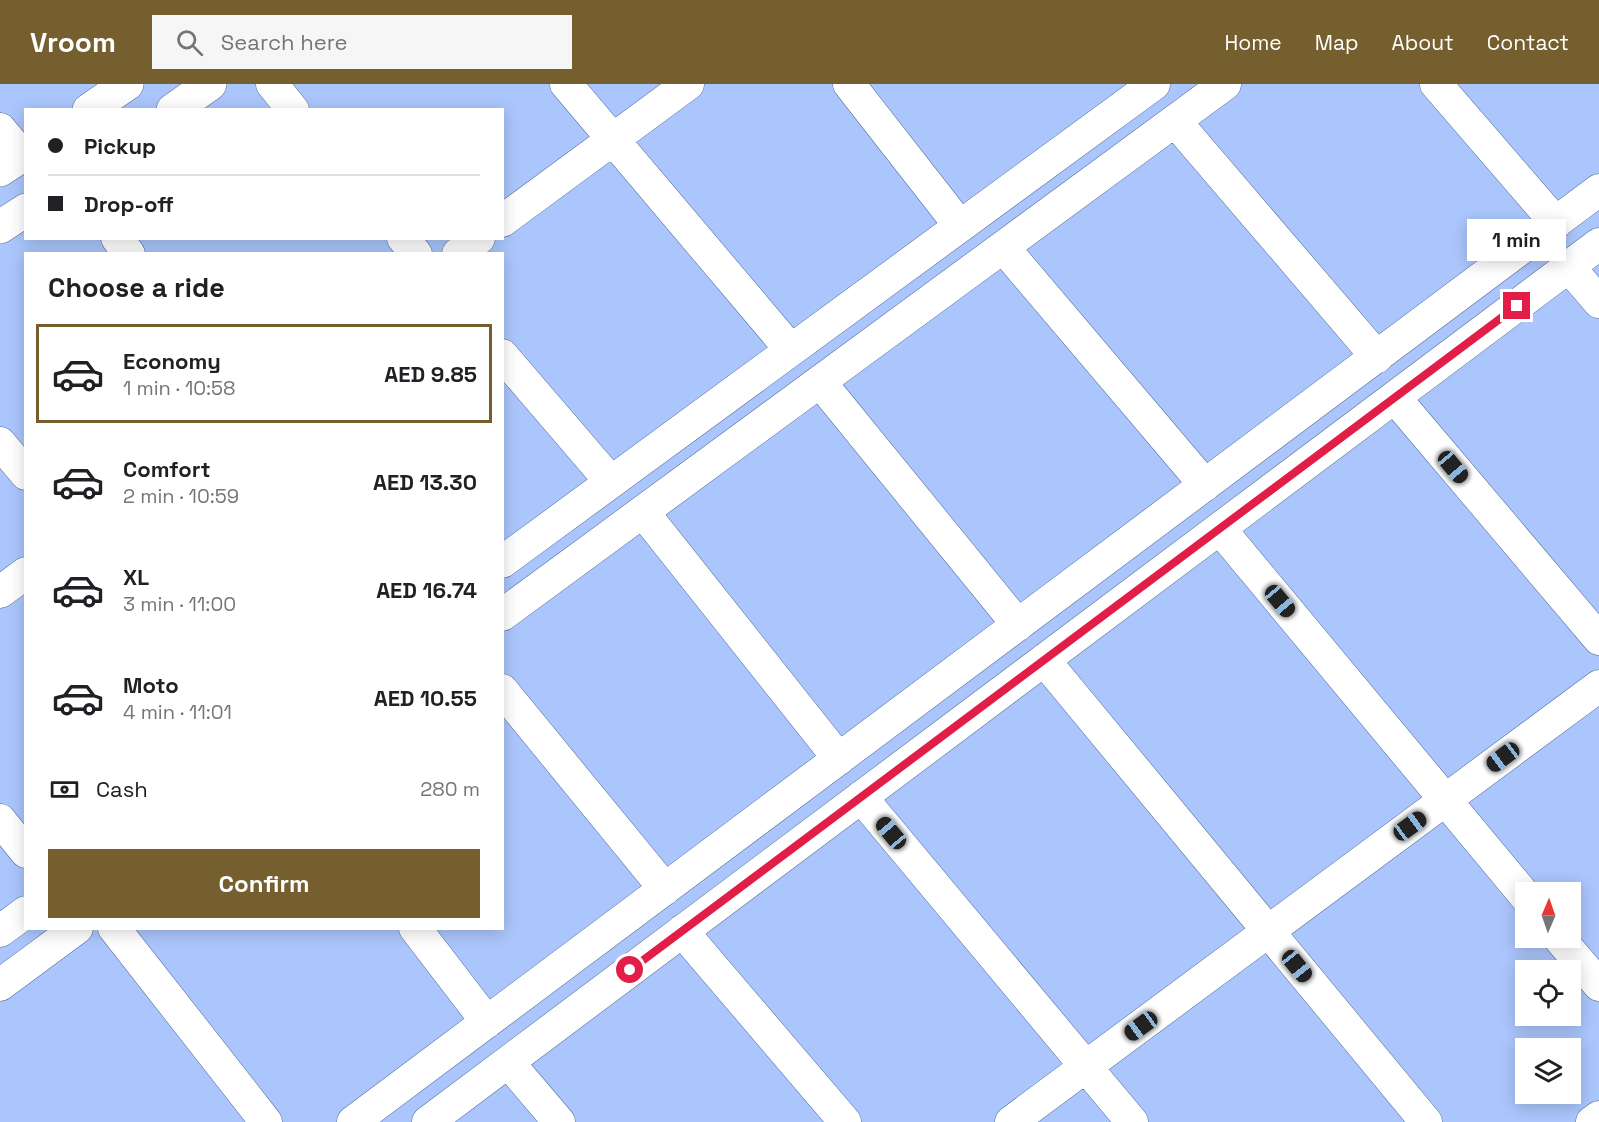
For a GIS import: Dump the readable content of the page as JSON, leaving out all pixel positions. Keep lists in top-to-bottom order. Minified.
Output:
{"north":"top","page":{"header":"Vroom","search":"Search here","nav":["Home","Map","About","Contact"],"banner":["Pickup","Drop-off"],"bubble":"1 min","heading":"Choose a ride","list":[{"name":"Economy","note":"1 min · 10:58","value":"AED 9.85"},{"name":"Comfort","note":"2 min · 10:59","value":"AED 13.30"},{"name":"XL","note":"3 min · 11:00","value":"AED 16.74"},{"name":"Moto","note":"4 min · 11:01","value":"AED 10.55"}],"pay":["Cash","280 m"],"buttons":"Confirm"}}
